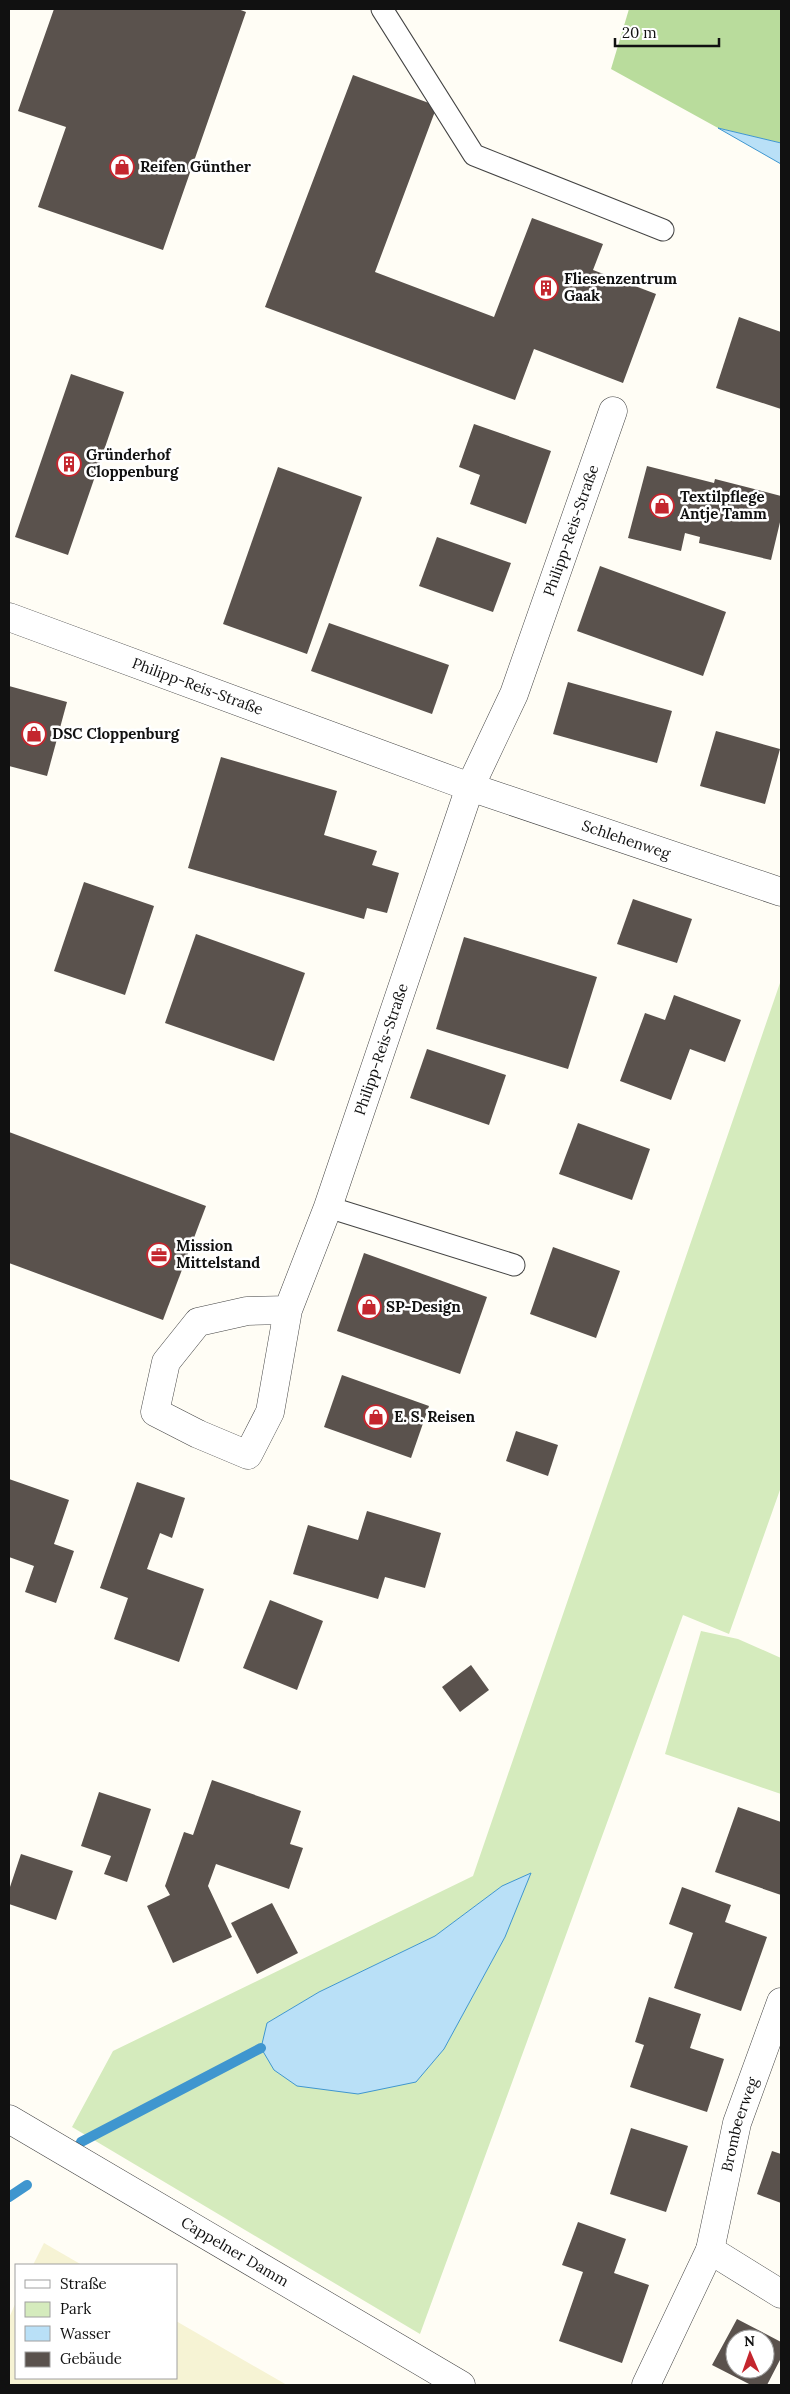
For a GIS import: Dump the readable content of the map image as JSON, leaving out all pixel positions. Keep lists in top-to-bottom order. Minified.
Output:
{"streets":{"street":["Philipp-Reis-Straße","Schlehenweg","Brombeerweg","Cappelner Damm"]},"crossings":[["Philipp-Reis-Straße","Schlehenweg"]],"places":{"shop":["Reifen Günther","Textilpflege Antje Tamm","DSC Cloppenburg","SP-Design","E. S. Reisen"],"building":["Fliesenzentrum Gaak","Gründerhof Cloppenburg"],"office":["Mission Mittelstand"]},"legend":["Straße","Park","Wasser","Gebäude"],"scale_bar":"20 m","north":"top"}
